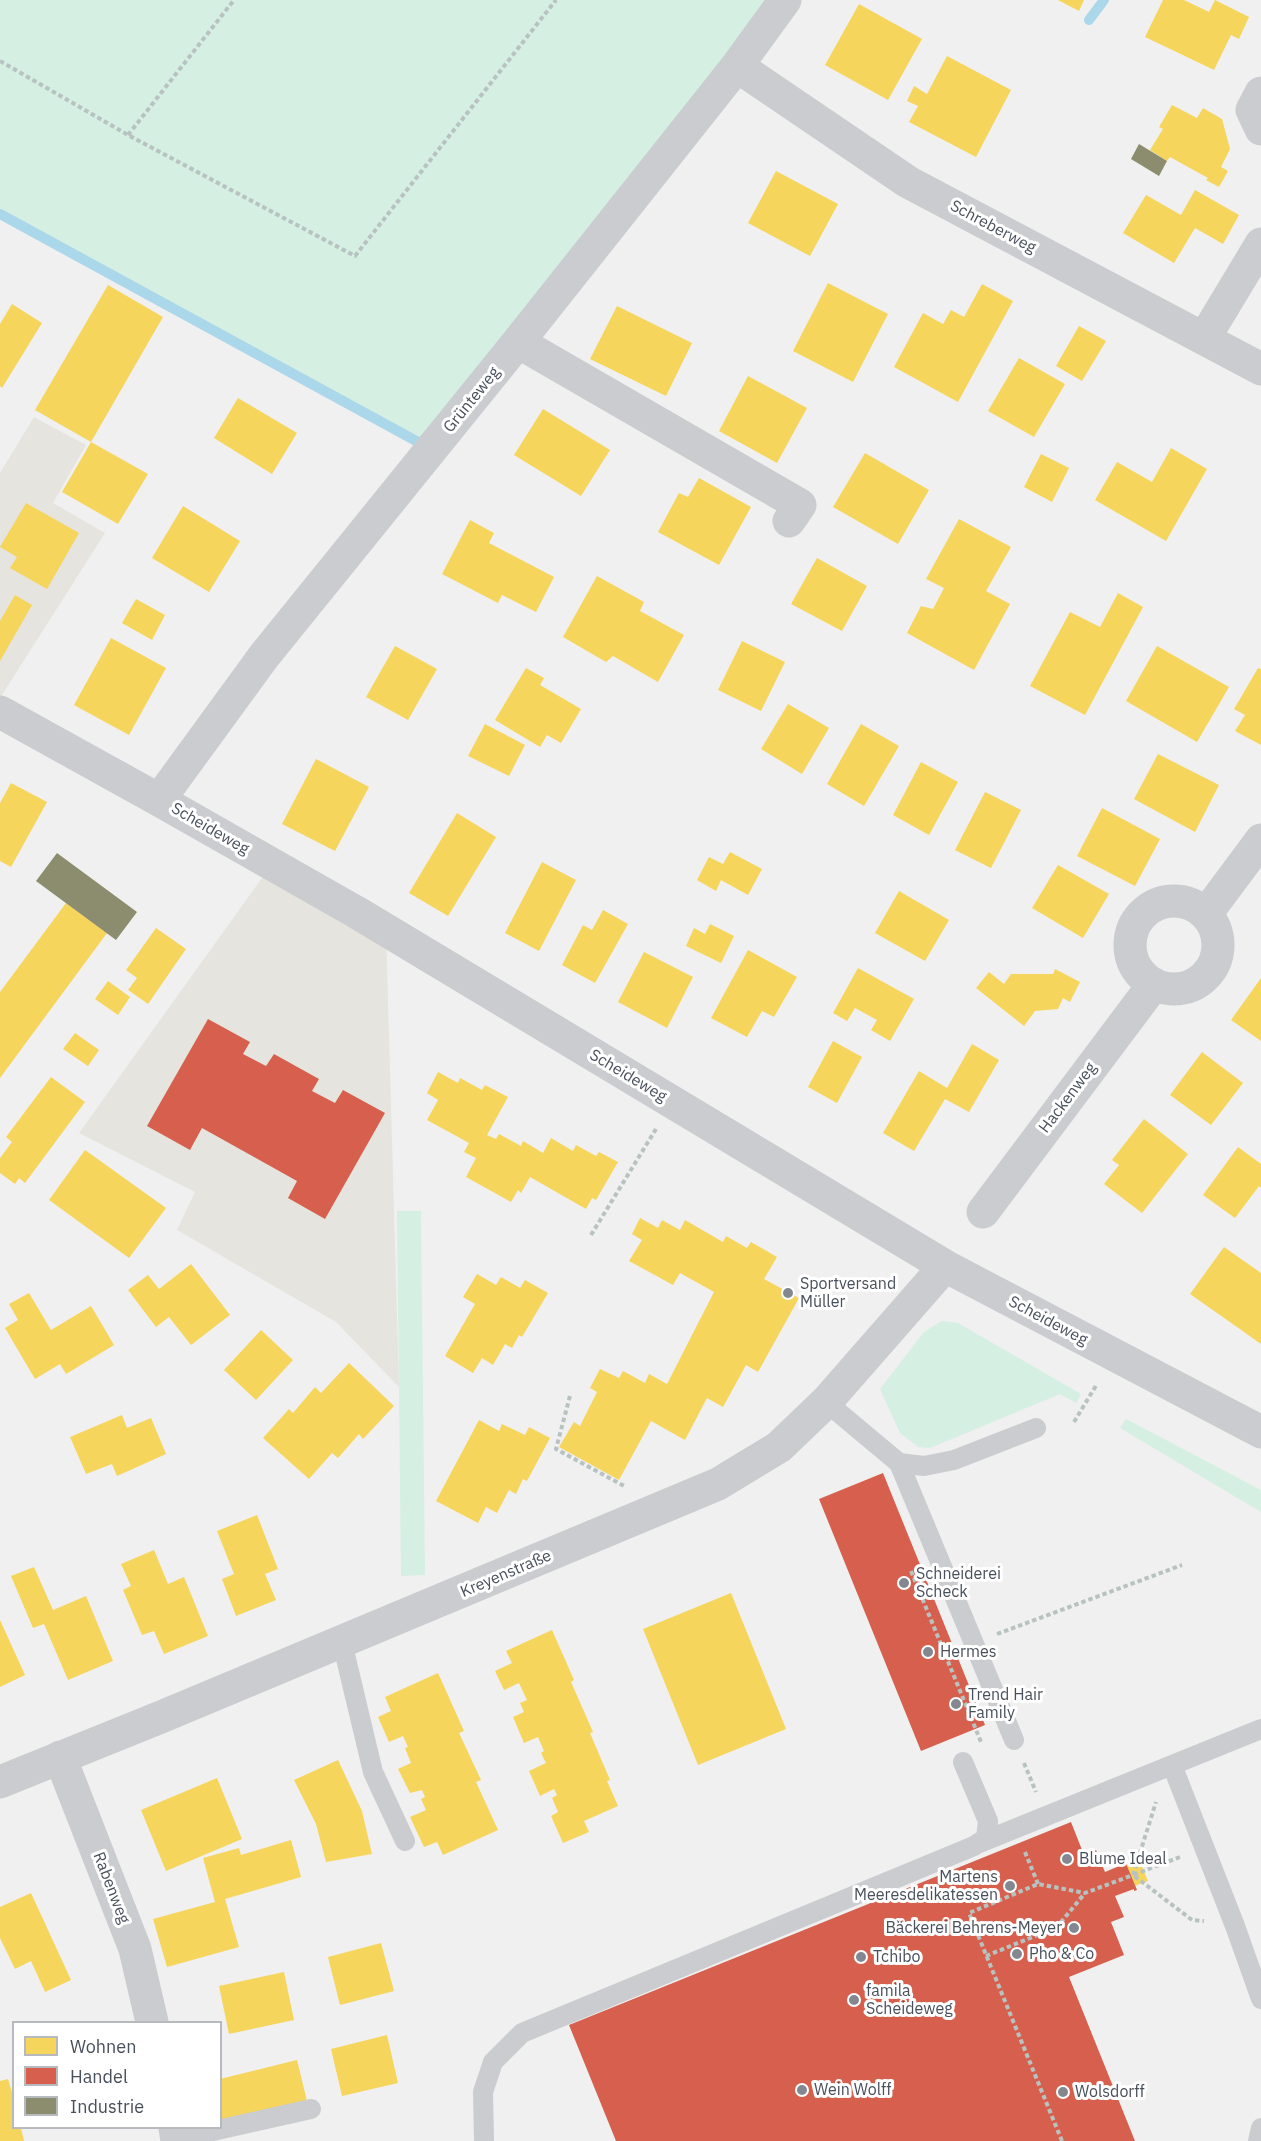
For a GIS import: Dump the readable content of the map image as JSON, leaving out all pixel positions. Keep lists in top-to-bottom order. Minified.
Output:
{"streets":{"street":["Schreberweg","Grünteweg","Scheideweg","Hackenweg","Kreyenstraße","Rabenweg"]},"crossings":[["Schreberweg","Grünteweg"],["Grünteweg","Scheideweg"],["Scheideweg","Kreyenstraße"],["Kreyenstraße","Rabenweg"]],"places":["Sportversand Müller","Schneiderei Scheck","Hermes","Trend Hair Family","Blume Ideal","Martens Meeresdelikatessen","Bäckerei Behrens-Meyer","Pho & Co","Tchibo","famila Scheideweg","Wein Wolff","Wolsdorff"],"legend":["Wohnen","Handel","Industrie"]}
